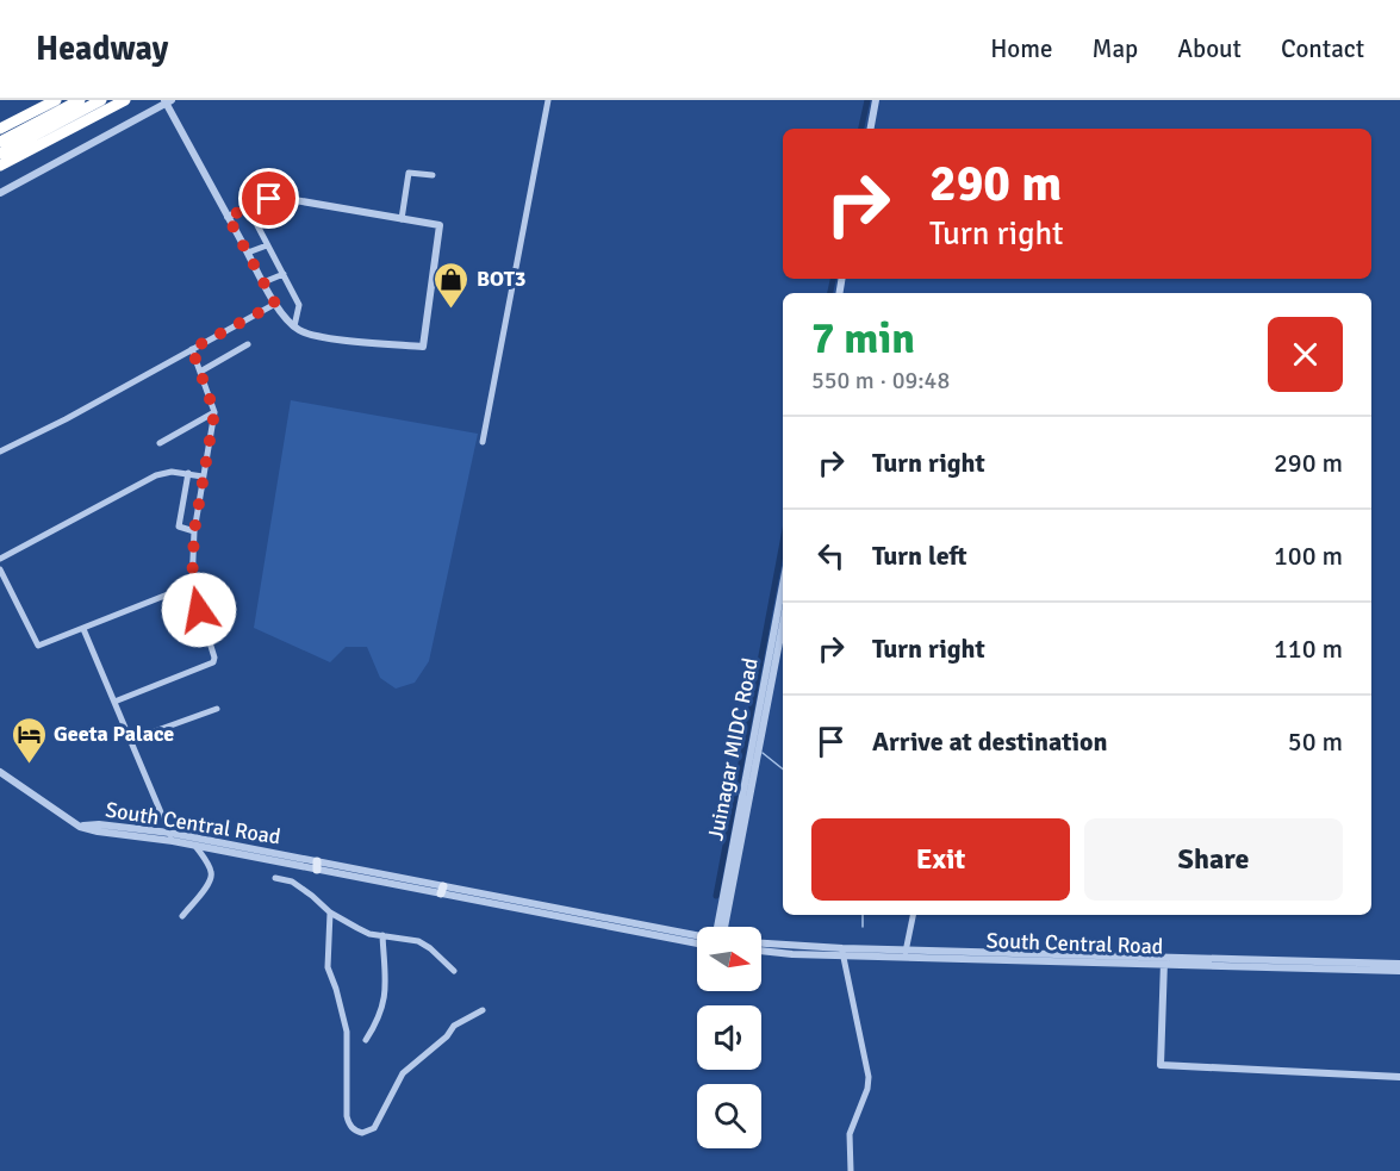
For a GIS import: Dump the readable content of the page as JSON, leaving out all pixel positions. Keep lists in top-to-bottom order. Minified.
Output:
{"streets":{"street":["Juinagar MIDC Road","South Central Road"]},"places":{"shop":["BOT3"],"hotel":["Geeta Palace"]},"north":"right","page":{"header":"Headway","nav":["Home","Map","About","Contact"],"turn":["290 m","Turn right"],"heading":["7 min","550 m · 09:48"],"list":[{"name":"Turn right","value":"290 m"},{"name":"Turn left","value":"100 m"},{"name":"Turn right","value":"110 m"},{"name":"Arrive at destination","value":"50 m"}],"buttons":["Exit","Share"]}}
